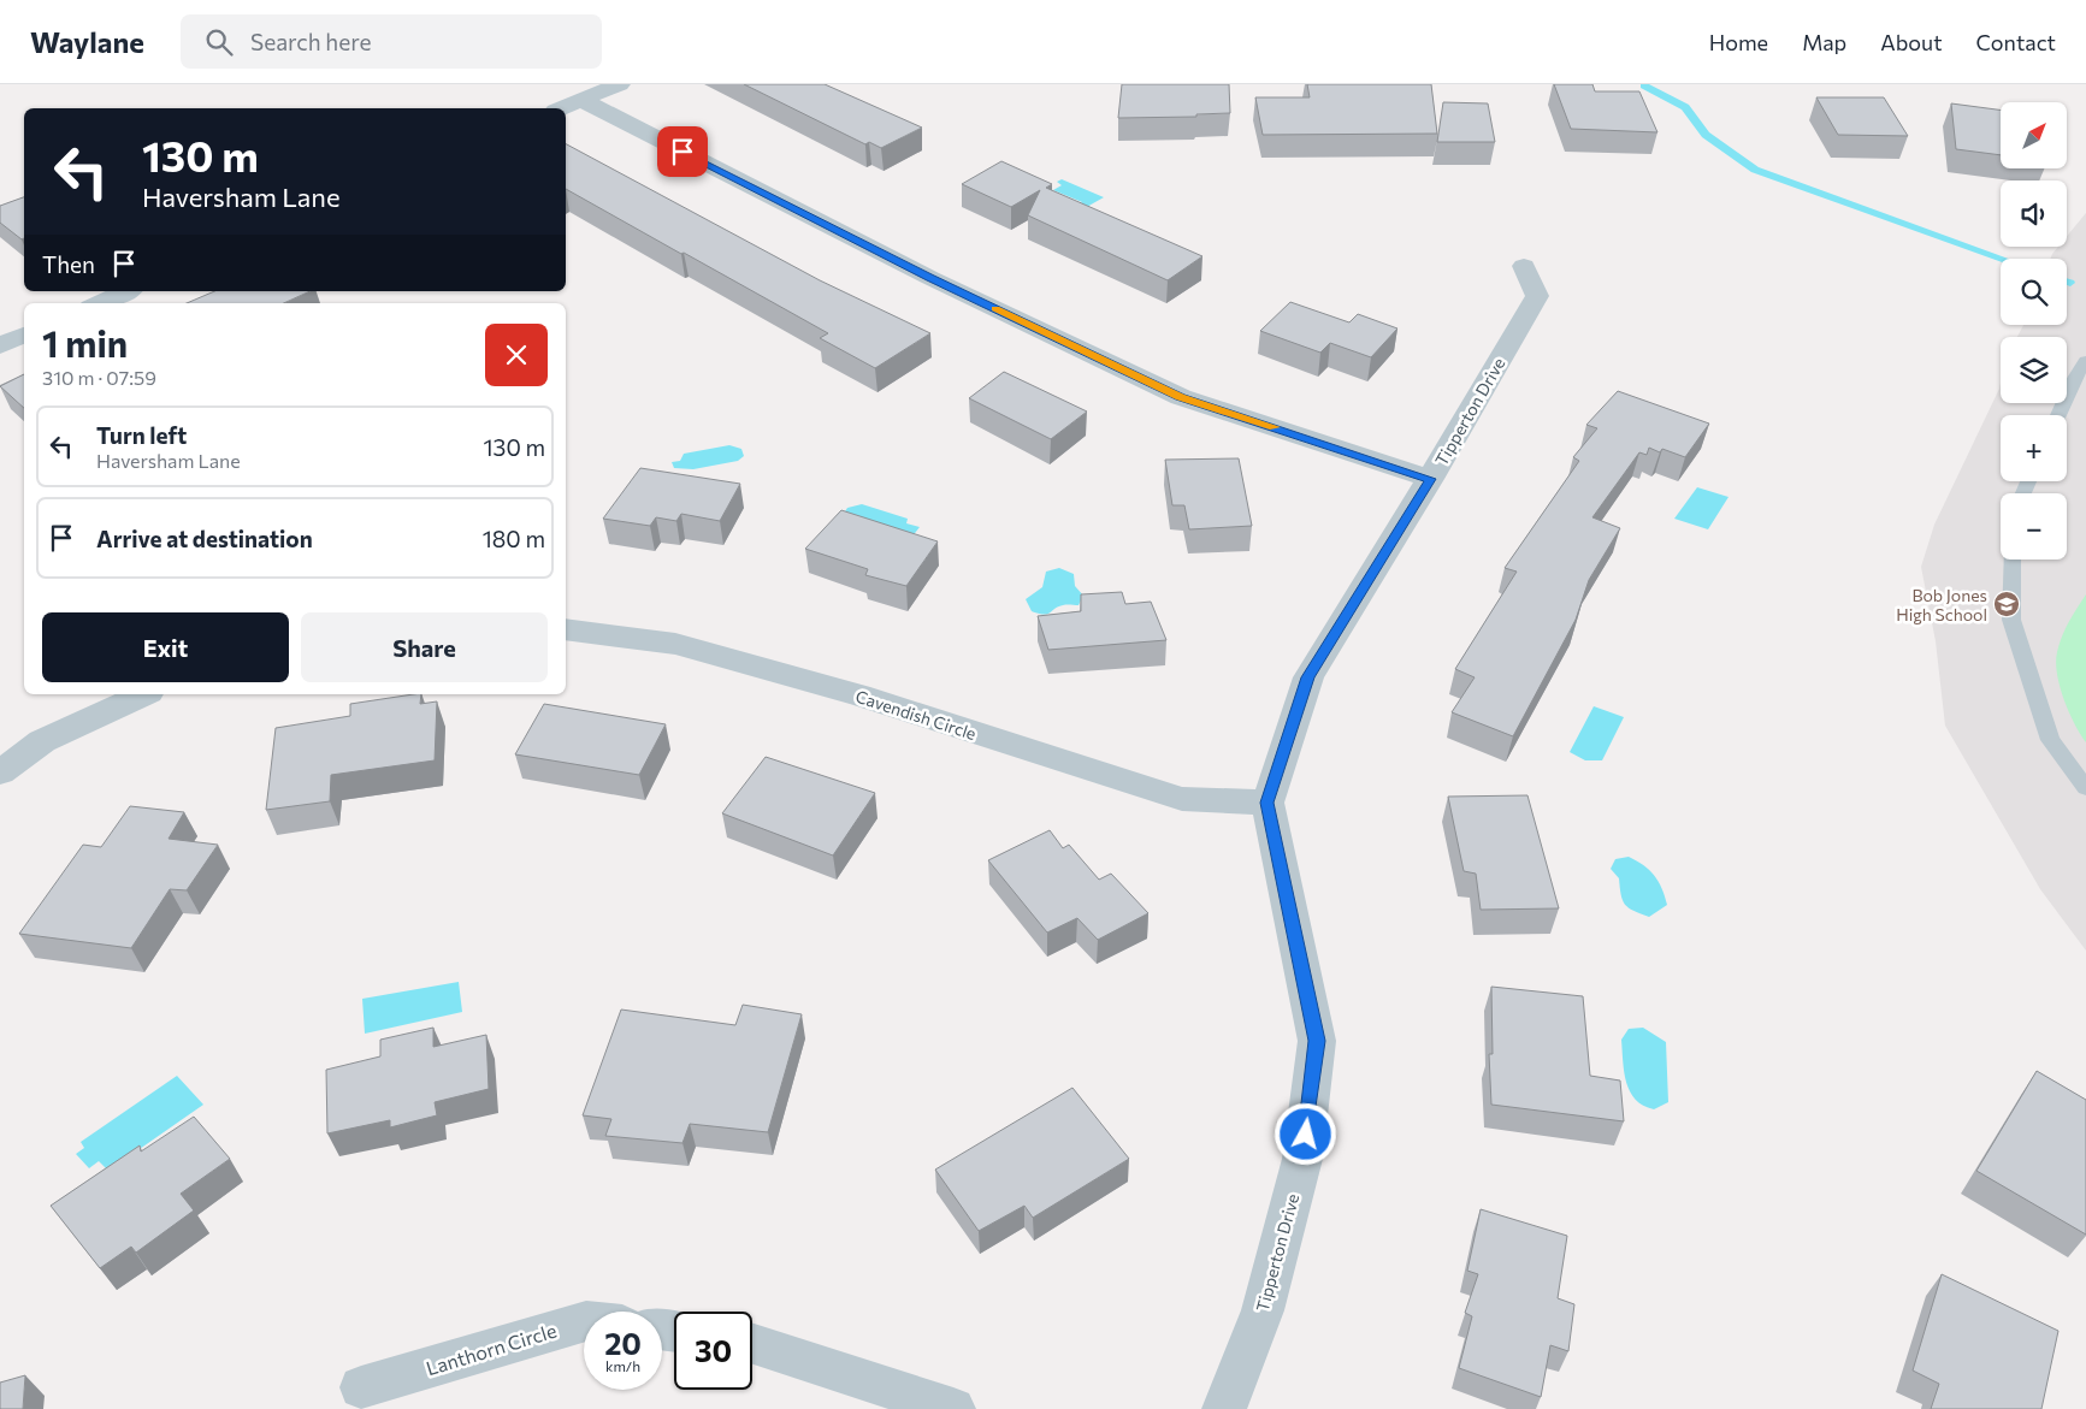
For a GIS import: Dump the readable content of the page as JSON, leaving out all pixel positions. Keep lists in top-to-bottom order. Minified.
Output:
{"streets":{"street":["Tipperton Drive","Cavendish Circle","Lanthorn Circle"]},"crossings":[["Tipperton Drive","Cavendish Circle"]],"places":{"school or university":["Bob Jones High School"]},"north":"top right","page":{"header":"Waylane","search":"Search here","nav":["Home","Map","About","Contact"],"map_buttons":["+","−"],"turn":["130 m","Haversham Lane"],"then":"Then","heading":["1 min","310 m · 07:59"],"list":[{"name":"Turn left","note":"Haversham Lane","value":"130 m"},{"name":"Arrive at destination","value":"180 m"}],"buttons":["Exit","Share"],"speed":"20 km/h","limit":"30"}}
